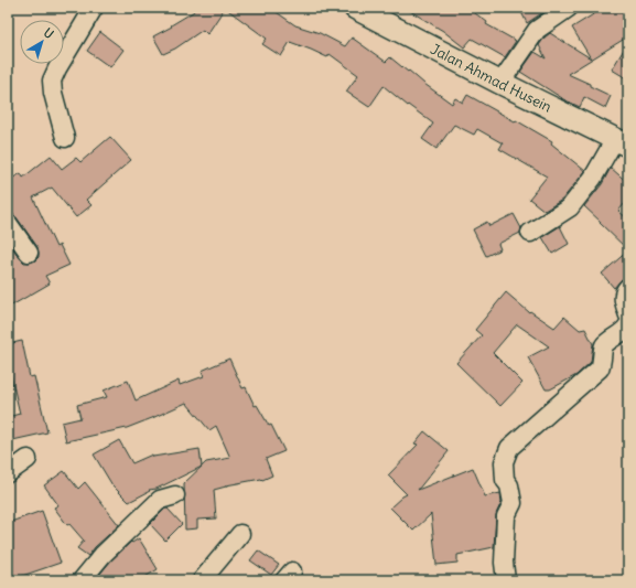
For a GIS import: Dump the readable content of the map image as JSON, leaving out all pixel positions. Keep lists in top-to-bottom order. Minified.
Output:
{"streets":{"main road":["Jalan Ahmad Husein"]},"north":"top right"}
